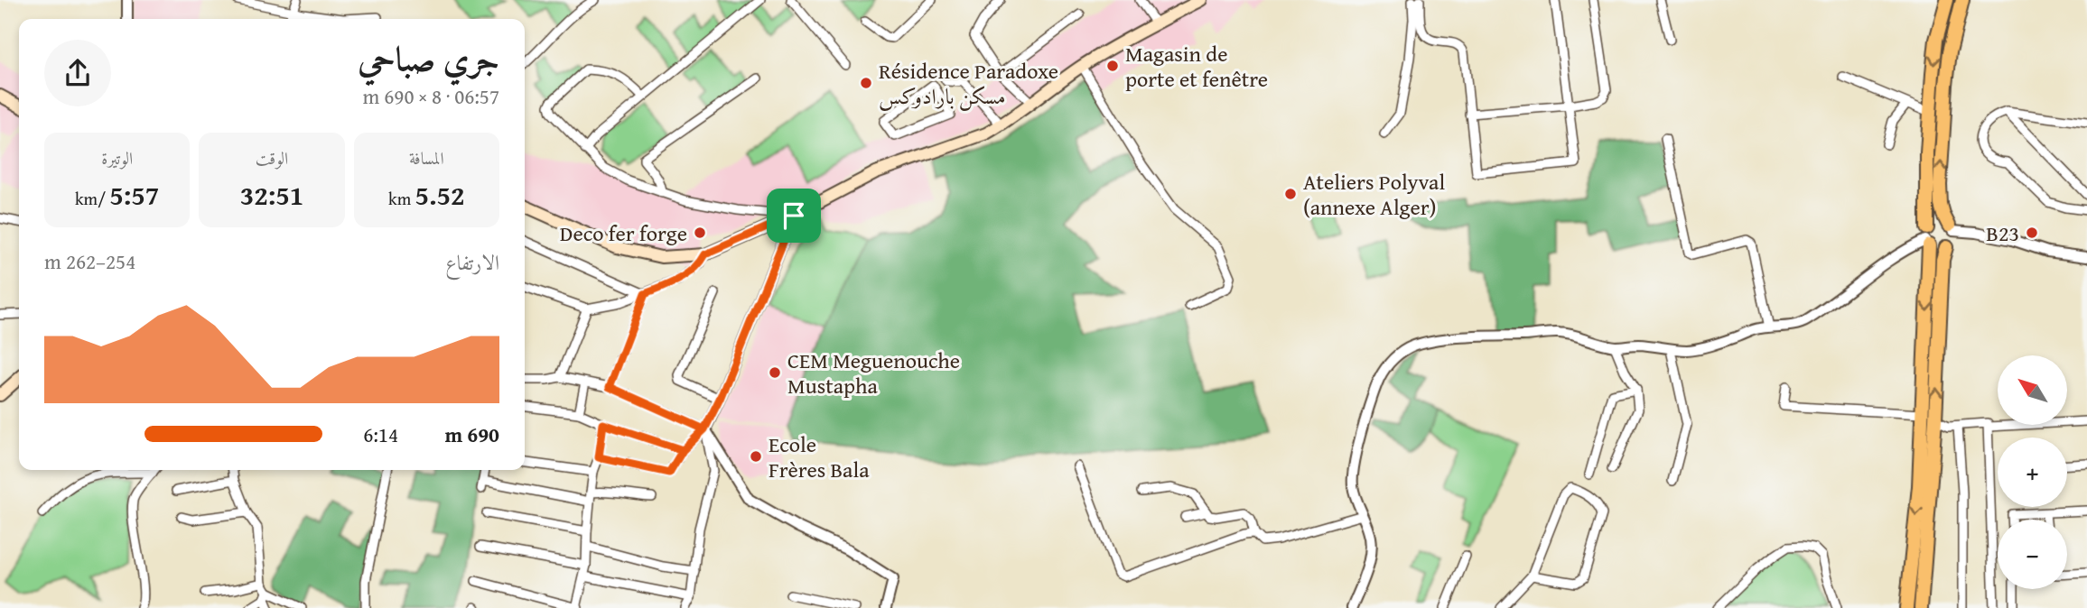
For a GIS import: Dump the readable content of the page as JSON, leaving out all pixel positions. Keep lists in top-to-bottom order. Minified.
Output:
{"places":["Magasin de porte et fenêtre","Résidence Paradoxe مسكن بارادوكس","Ateliers Polyval (annexe Alger)","Deco fer forge","B23","CEM Meguenouche Mustapha","Ecole Frères Bala"],"north":"top left","page":{"heading":["جري صباحي","06:57 · 8 × 690 m"],"stats":[["المسافة","5.52 km"],["الوقت","32:51"],["الوتيرة","5:57 /km"]],"chart":["الارتفاع","254–262 m"],"map_buttons":["+","−"],"list":[{"name":"690 m","note":"6:14"}]}}
